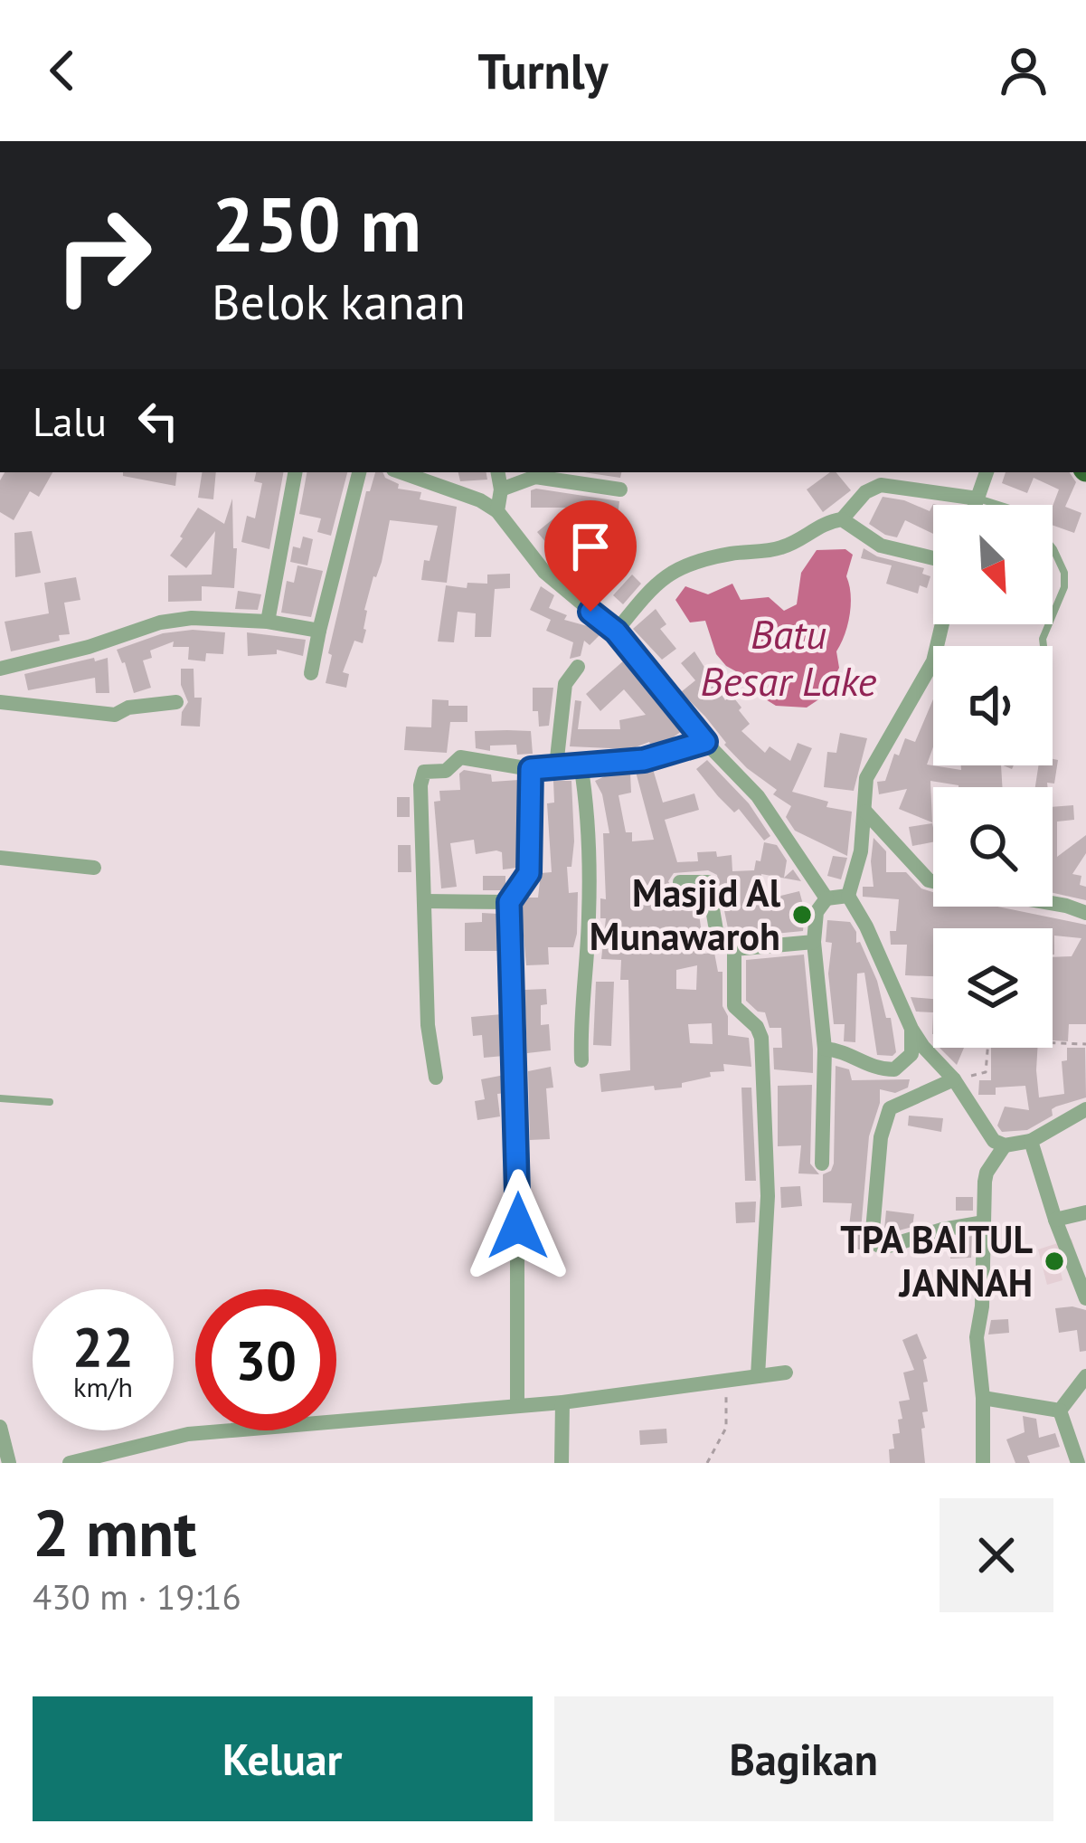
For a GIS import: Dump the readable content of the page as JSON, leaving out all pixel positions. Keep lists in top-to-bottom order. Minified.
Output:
{"water":["Batu Besar Lake"],"places":["Masjid Al Munawaroh","TPA BAITUL JANNAH"],"north":"bottom right","page":{"header":"Turnly","turn":["250 m","Belok kanan"],"then":"Lalu","speed":"22 km/h","limit":"30","heading":["2 mnt","430 m · 19:16"],"buttons":["Keluar","Bagikan"]}}
